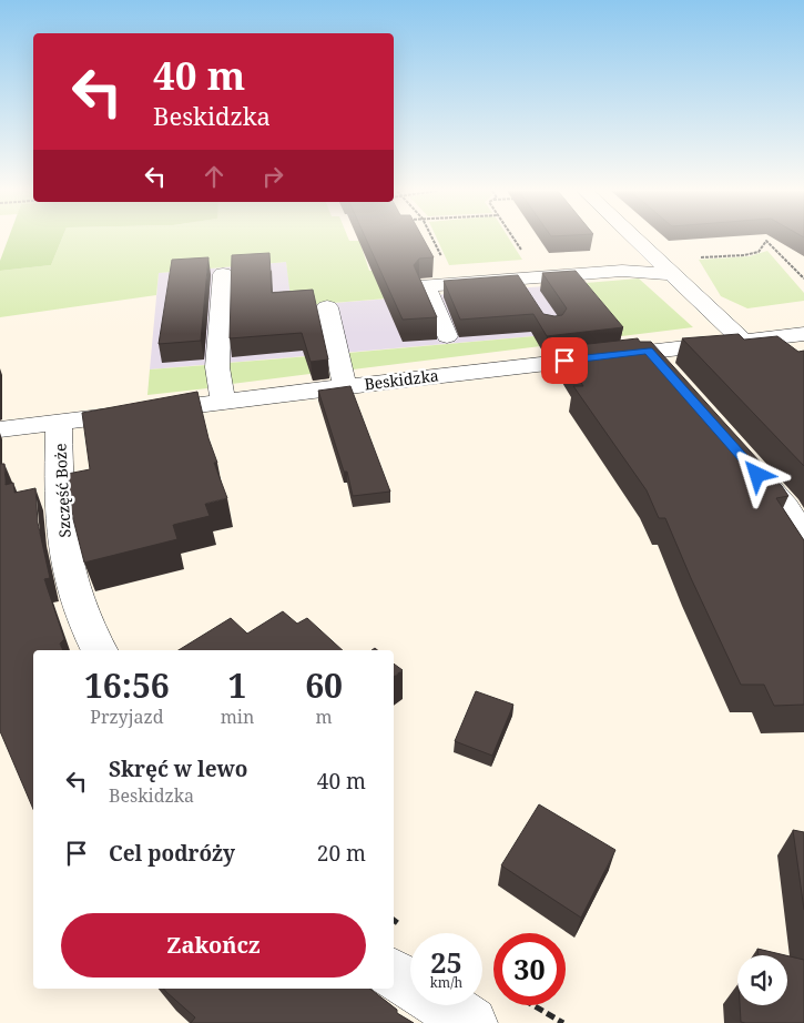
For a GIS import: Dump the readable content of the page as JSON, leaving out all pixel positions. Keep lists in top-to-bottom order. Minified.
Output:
{"streets":{"street":["Beskidzka","Szczęść Boże"]},"crossings":[["Beskidzka","Szczęść Boże"]],"page":{"turn":["40 m","Beskidzka"],"eta":["16:56","Przyjazd","1","min","60","m"],"list":[{"name":"Skręć w lewo","note":"Beskidzka","value":"40 m"},{"name":"Cel podróży","value":"20 m"}],"buttons":"Zakończ","speed":"25 km/h","limit":"30"}}
